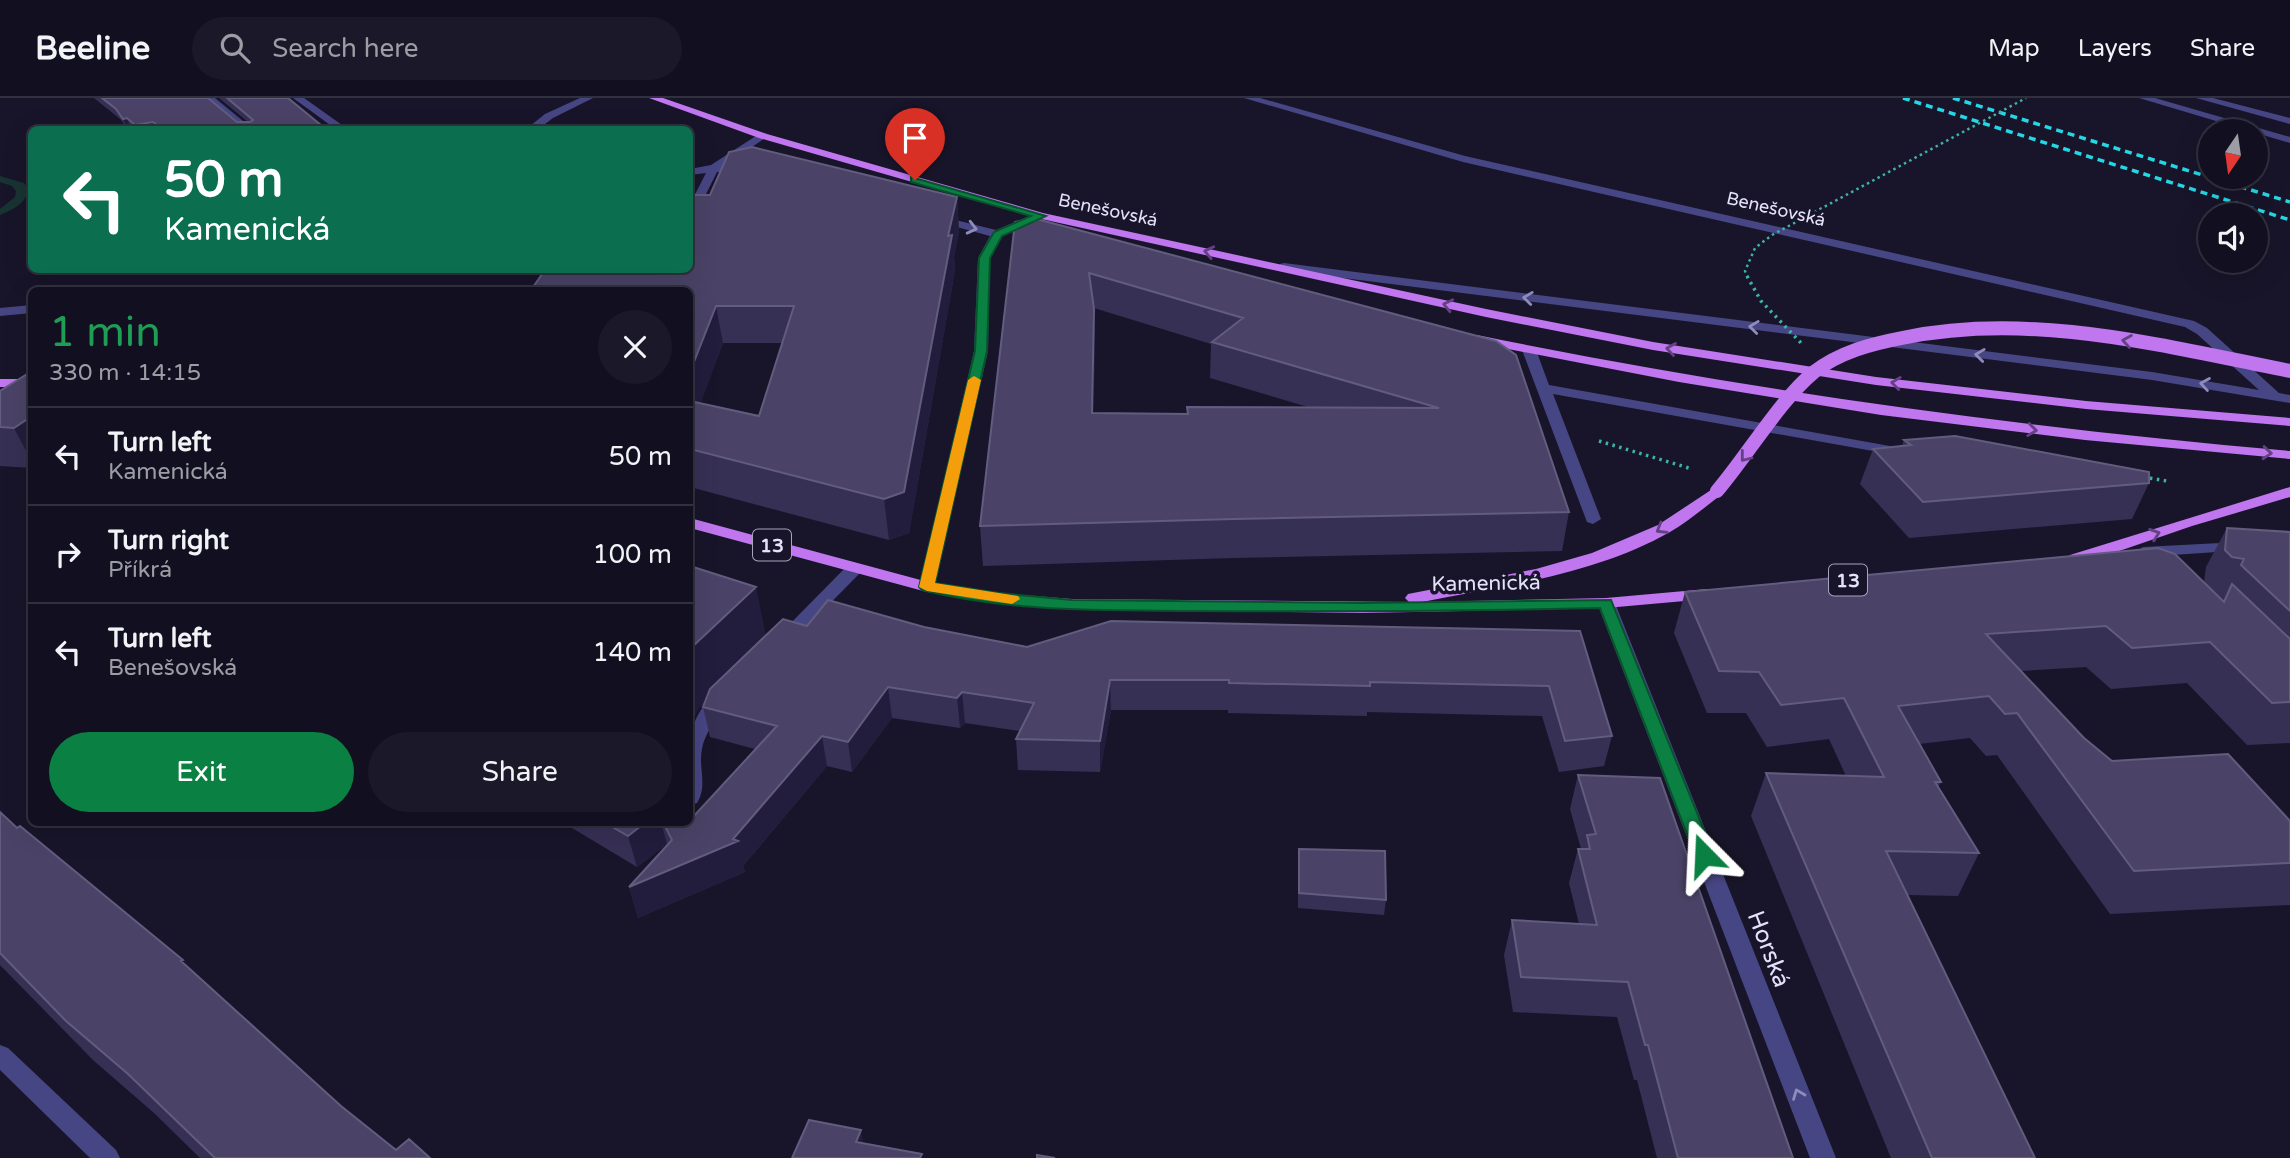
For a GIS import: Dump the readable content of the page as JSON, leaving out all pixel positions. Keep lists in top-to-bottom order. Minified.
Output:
{"streets":{"main road":["Benešovská","13","Kamenická"],"street":["Horská"]},"crossings":[["13","Kamenická"],["Kamenická","Horská"]],"one_way":["Horská"],"north":"bottom","page":{"header":"Beeline","search":"Search here","nav":["Map","Layers","Share"],"turn":["50 m","Kamenická"],"heading":["1 min","330 m · 14:15"],"list":[{"name":"Turn left","note":"Kamenická","value":"50 m"},{"name":"Turn right","note":"Příkrá","value":"100 m"},{"name":"Turn left","note":"Benešovská","value":"140 m"}],"buttons":["Exit","Share"]}}
